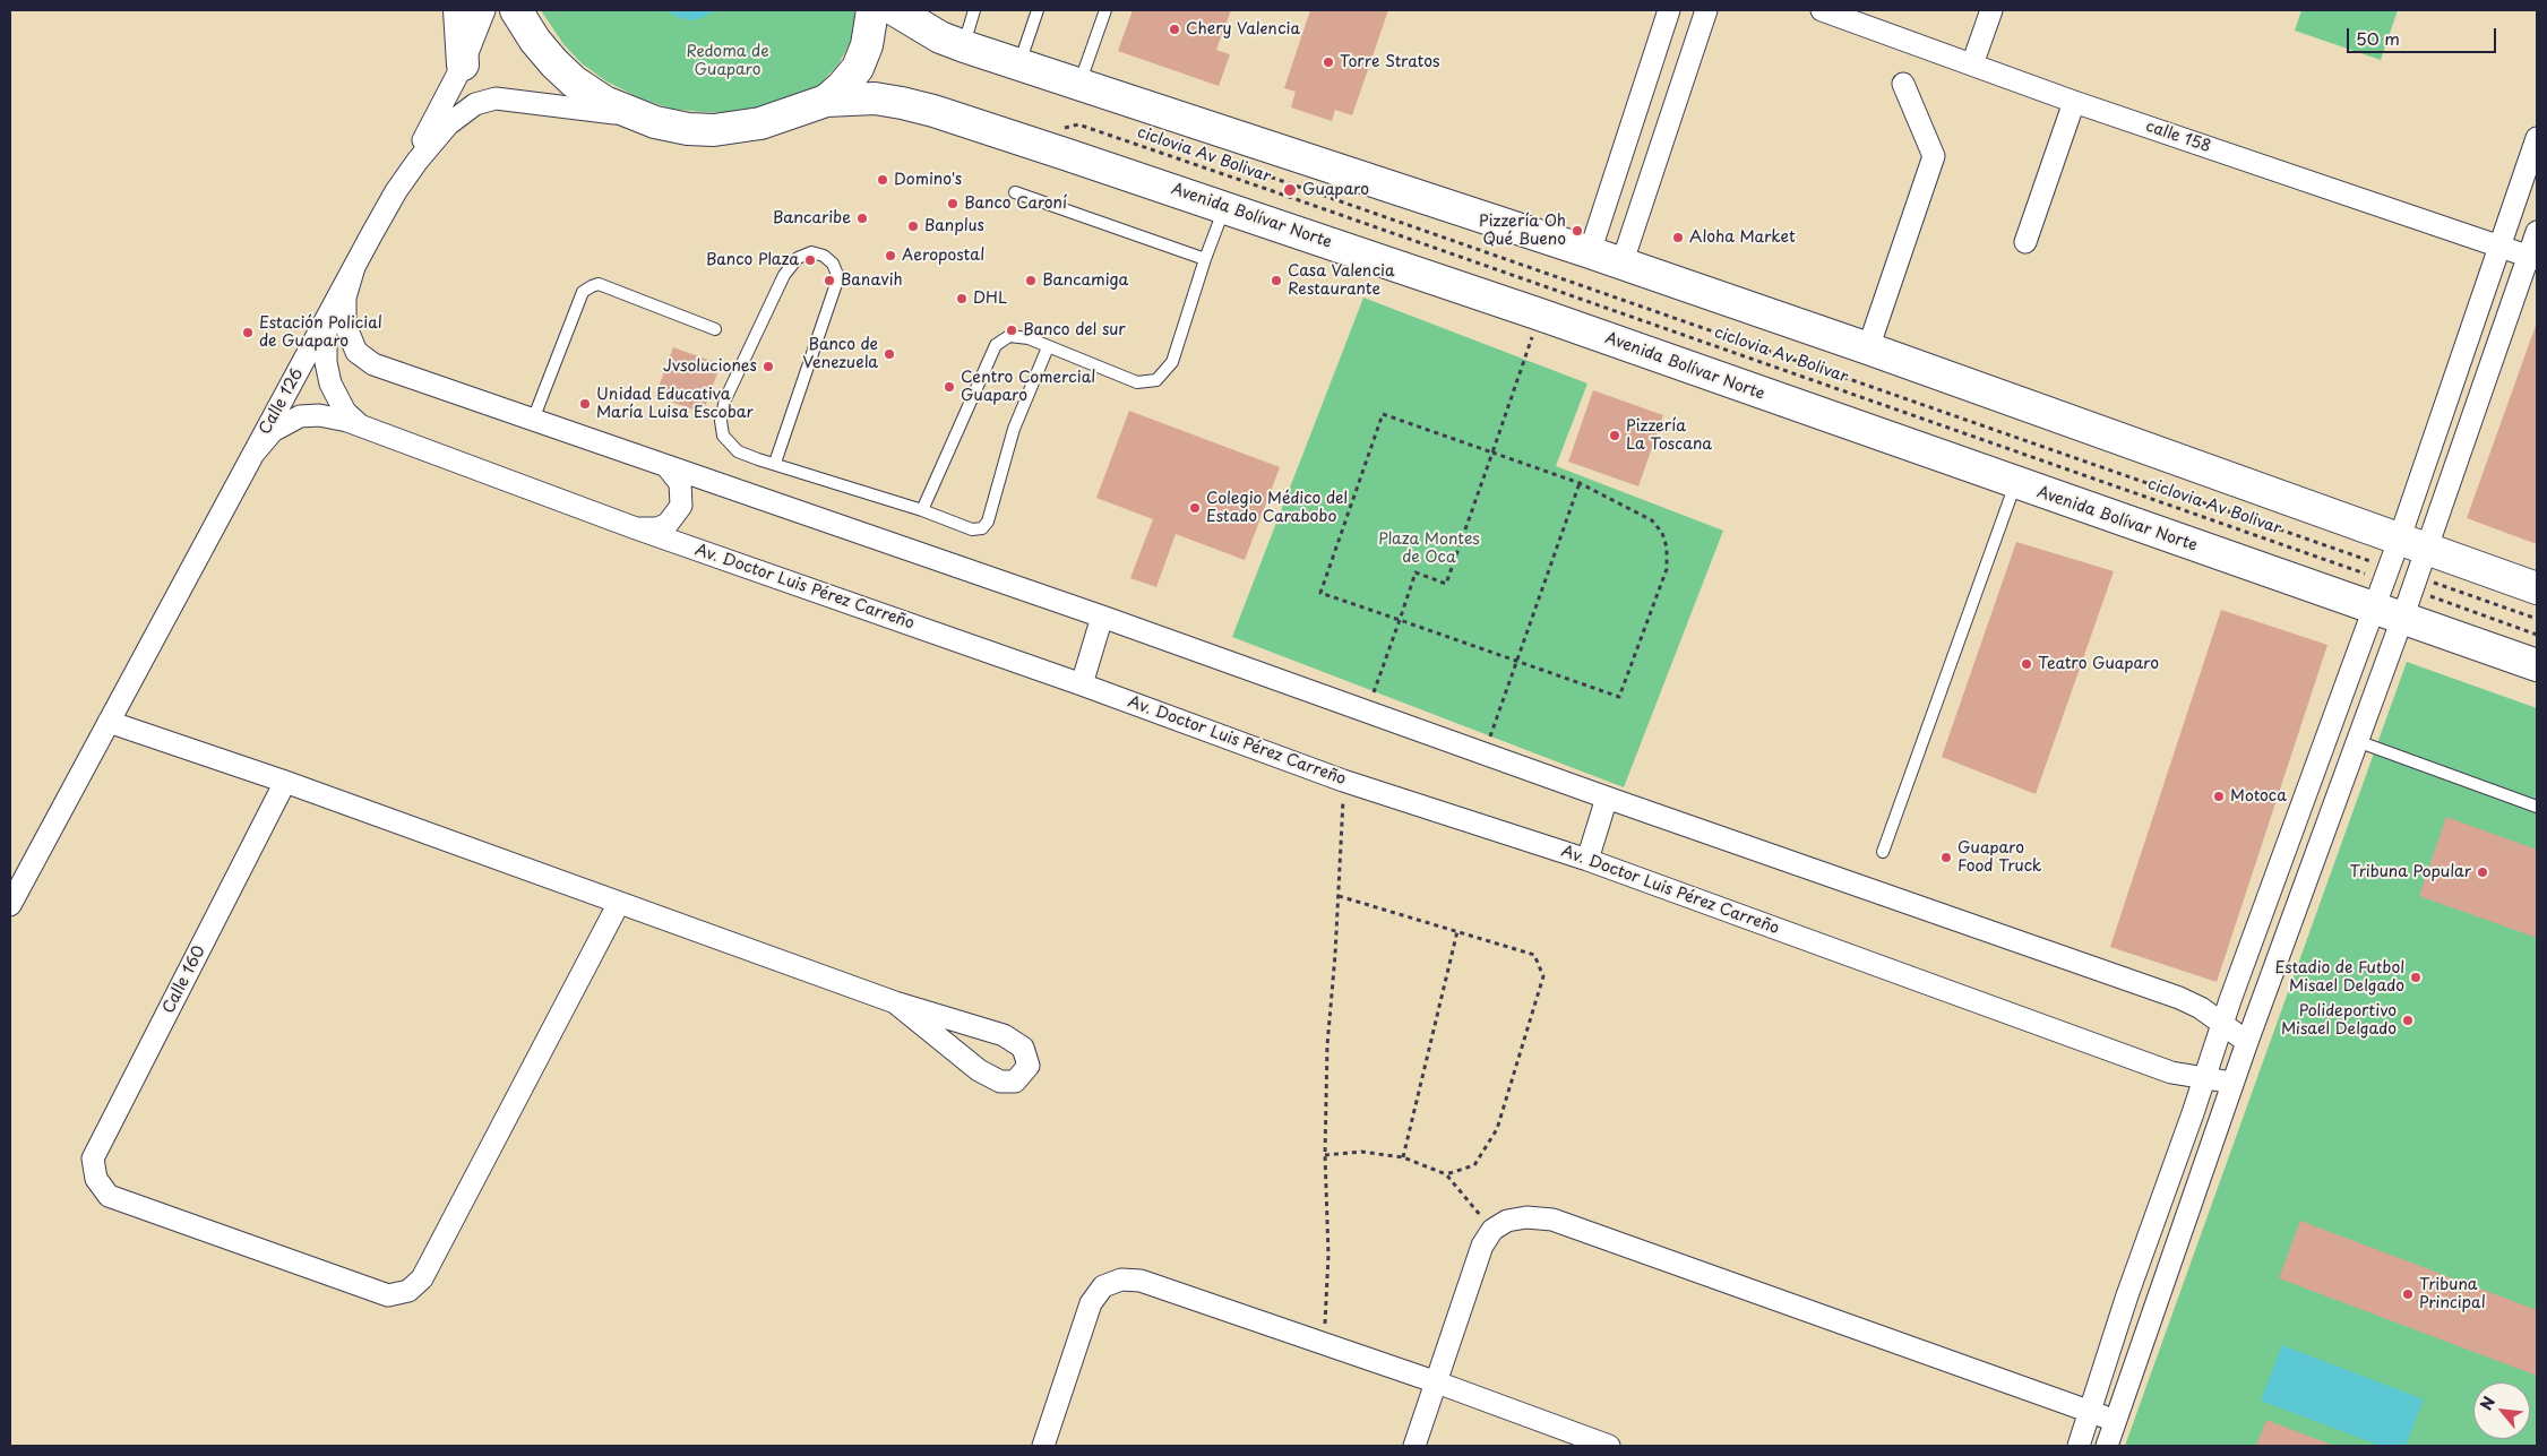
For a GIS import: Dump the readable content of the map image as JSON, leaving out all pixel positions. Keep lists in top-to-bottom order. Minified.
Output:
{"streets":{"main road":["Avenida Bolívar Norte"],"street":["calle 158","Calle 126","Av. Doctor Luis Pérez Carreño","Calle 160"],"path":["ciclovia Av Bolivar"]},"crossings":[["Calle 126","Av. Doctor Luis Pérez Carreño"]],"parks":["Redoma de Guaparo","Plaza Montes de Oca"],"places":["Chery Valencia","Torre Stratos","Domino's","Guaparo","Banco Caroní","Bancaribe","Banplus","Pizzería Oh Qué Bueno","Aloha Market","Aeropostal","Banco Plaza","Banavih","Bancamiga","Casa Valencia Restaurante","DHL","Banco del sur","Estación Policial de Guaparo","Banco de Venezuela","Jvsoluciones","Centro Comercial Guaparo","Unidad Educativa María Luisa Escobar","Pizzería La Toscana","Colegio Médico del Estado Carabobo","Teatro Guaparo","Motoca","Guaparo Food Truck","Tribuna Popular","Estadio de Futbol Misael Delgado","Polideportivo Misael Delgado","Tribuna Principal"],"scale_bar":"50 m","north":"top left"}
